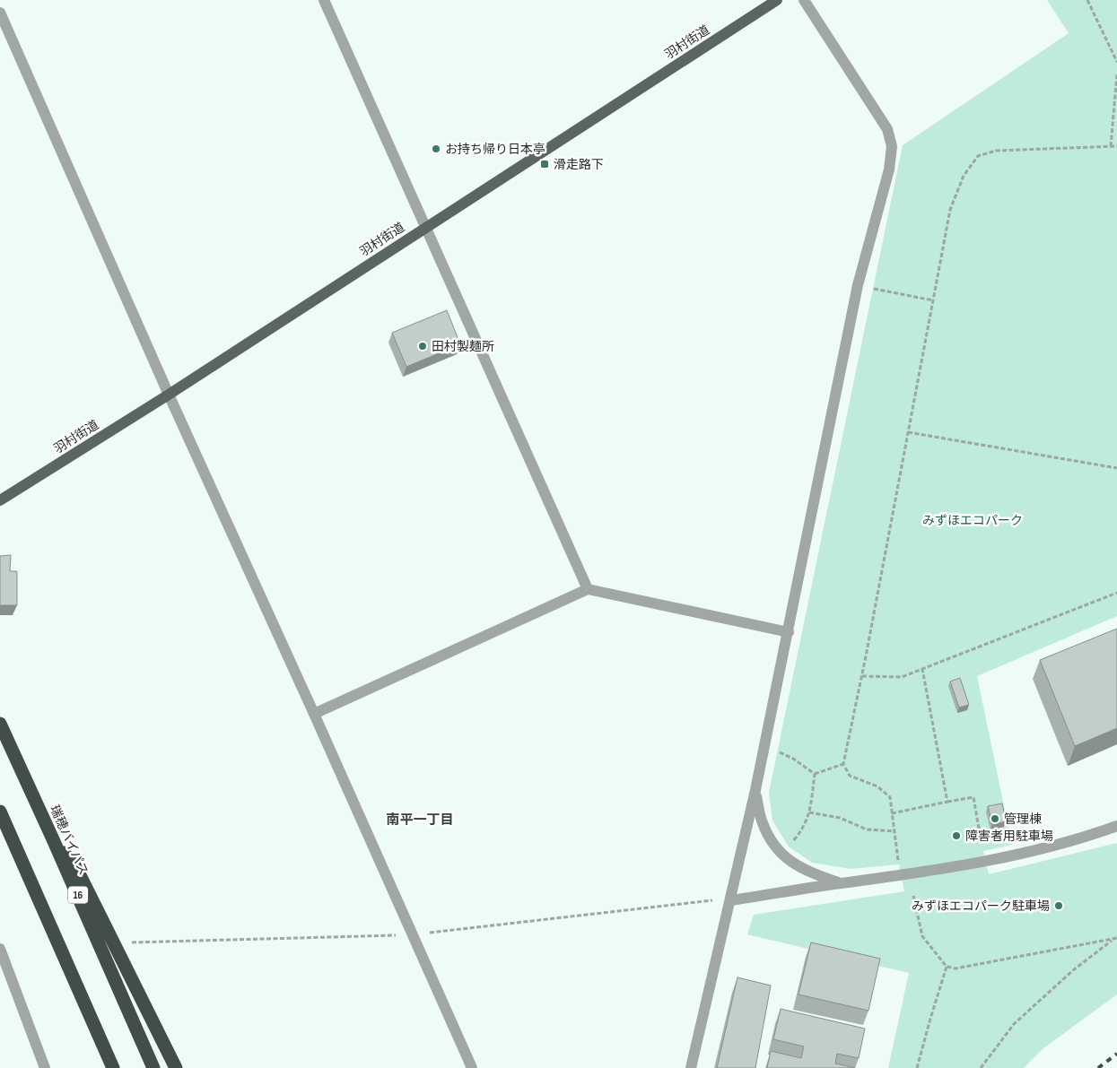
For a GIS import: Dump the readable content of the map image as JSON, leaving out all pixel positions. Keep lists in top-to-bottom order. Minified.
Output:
{"streets":{"highway":["瑞穂バイパス","16"],"main road":["羽村街道"]},"districts":["南平一丁目"],"parks":["みずほエコパーク"],"places":{"other":["お持ち帰り日本亭","田村製麺所","管理棟","障害者用駐車場","みずほエコパーク駐車場"],"transit":["滑走路下"]}}
